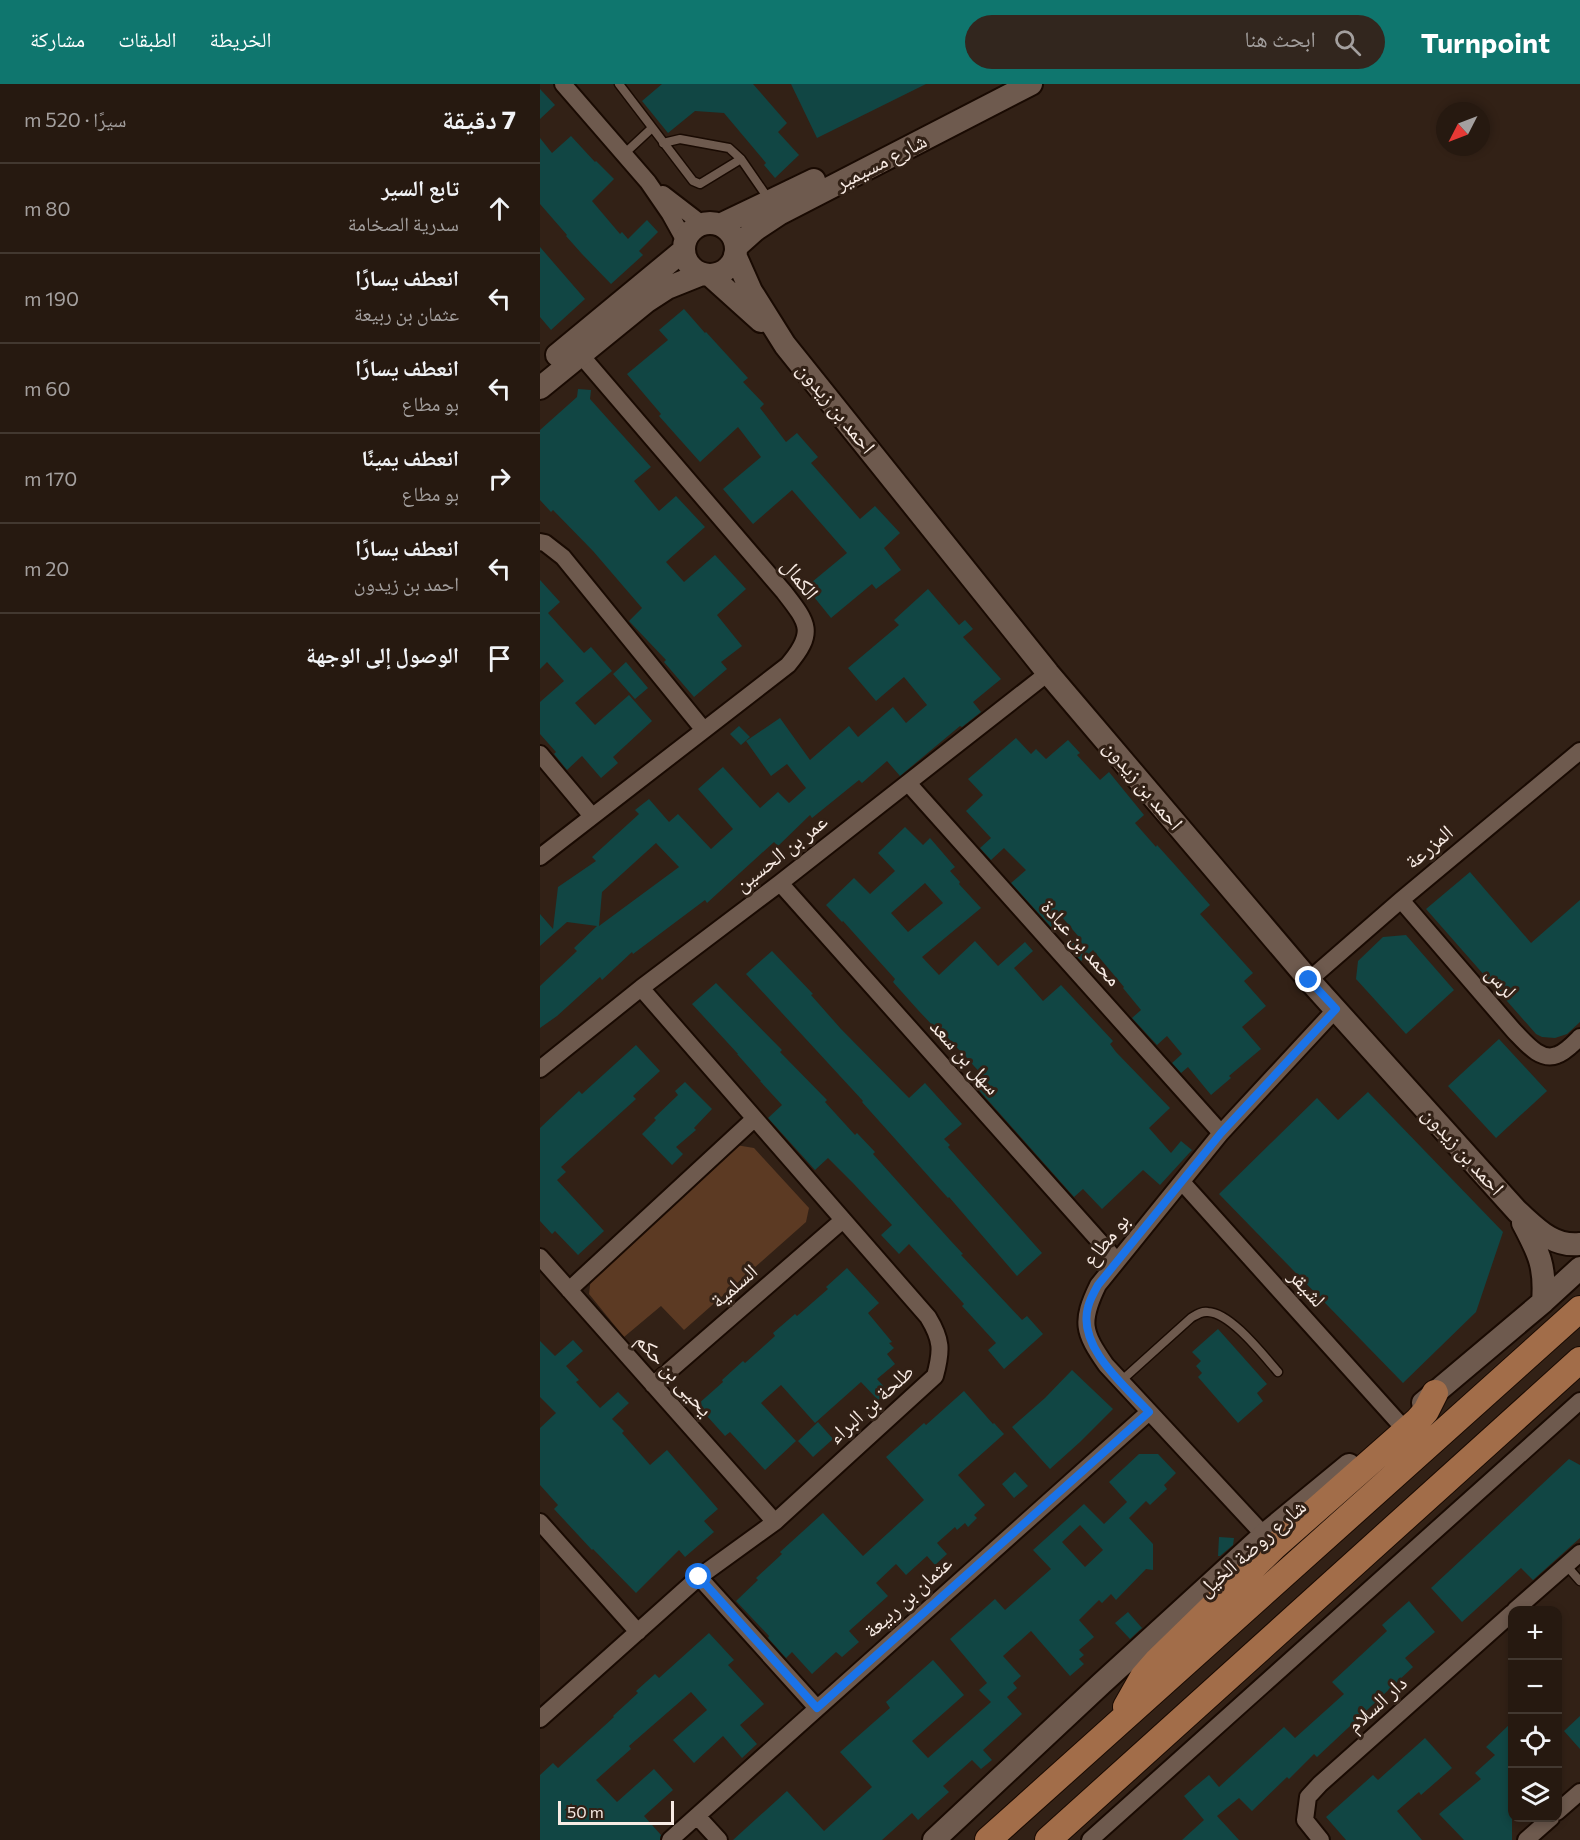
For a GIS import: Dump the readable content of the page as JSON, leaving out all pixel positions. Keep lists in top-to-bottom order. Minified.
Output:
{"streets":{"main road":["شارع روضة الخيل"],"street":["شارع مسيمير","احمد بن زيدون","الكمال","المزرعة","عمر بن الحسين","محمد بن عبادة","لرس","سهل بن سعد","بو مطاع","السلمية","لشيقر","يحيى بن حكم","طلحة بن البراء","عثمان بن ربيعة","دار السلام"]},"crossings":[["شارع مسيمير","احمد بن زيدون"],["احمد بن زيدون","المزرعة"],["احمد بن زيدون","عمر بن الحسين"],["احمد بن زيدون","بو مطاع"],["احمد بن زيدون","شارع روضة الخيل"],["المزرعة","لرس"],["عمر بن الحسين","محمد بن عبادة"],["عمر بن الحسين","سهل بن سعد"],["عمر بن الحسين","طلحة بن البراء"],["محمد بن عبادة","بو مطاع"],["سهل بن سعد","بو مطاع"],["بو مطاع","لشيقر"],["بو مطاع","شارع روضة الخيل"],["بو مطاع","عثمان بن ربيعة"],["السلمية","يحيى بن حكم"],["السلمية","طلحة بن البراء"],["لشيقر","شارع روضة الخيل"],["يحيى بن حكم","طلحة بن البراء"]],"scale_bar":"50 m","north":"bottom left","page":{"header":"Turnpoint","search":"ابحث هنا","nav":["الخريطة","الطبقات","مشاركة"],"heading":["7 دقيقة","سيرًا · 520 m"],"list":[["تابع السير","سدرية الصخامة","80 m"],["انعطف يسارًا","عثمان بن ربيعة","190 m"],["انعطف يسارًا","بو مطاع","60 m"],["انعطف يمينًا","بو مطاع","170 m"],["انعطف يسارًا","احمد بن زيدون","20 m"],"الوصول إلى الوجهة"],"map_buttons":["+","−"],"scale":"50 m"}}
